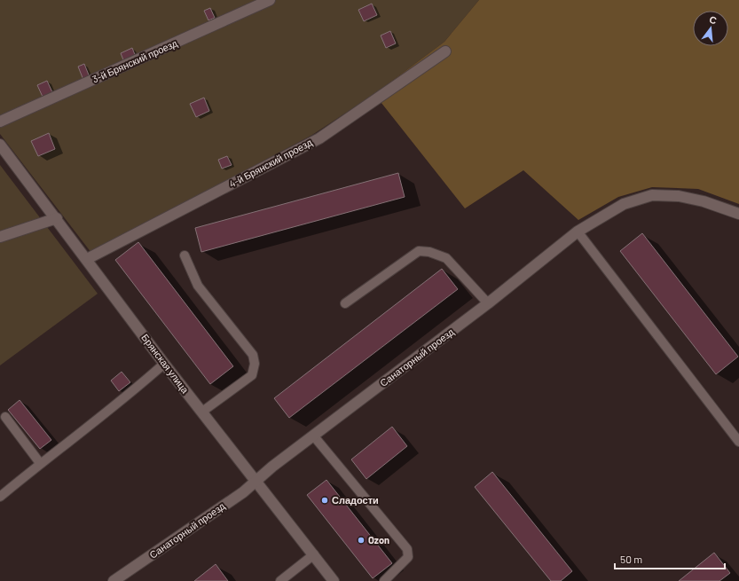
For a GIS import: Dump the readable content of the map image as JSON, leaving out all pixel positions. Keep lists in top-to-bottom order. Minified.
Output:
{"streets":{"street":["3-й Брянский проезд","4-й Брянский проезд","Санаторный проезд","Брянская улица"]},"crossings":[["4-й Брянский проезд","Брянская улица"],["Санаторный проезд","Брянская улица"]],"places":["Сладости","Ozon"],"scale_bar":"50 m","north":"top"}
